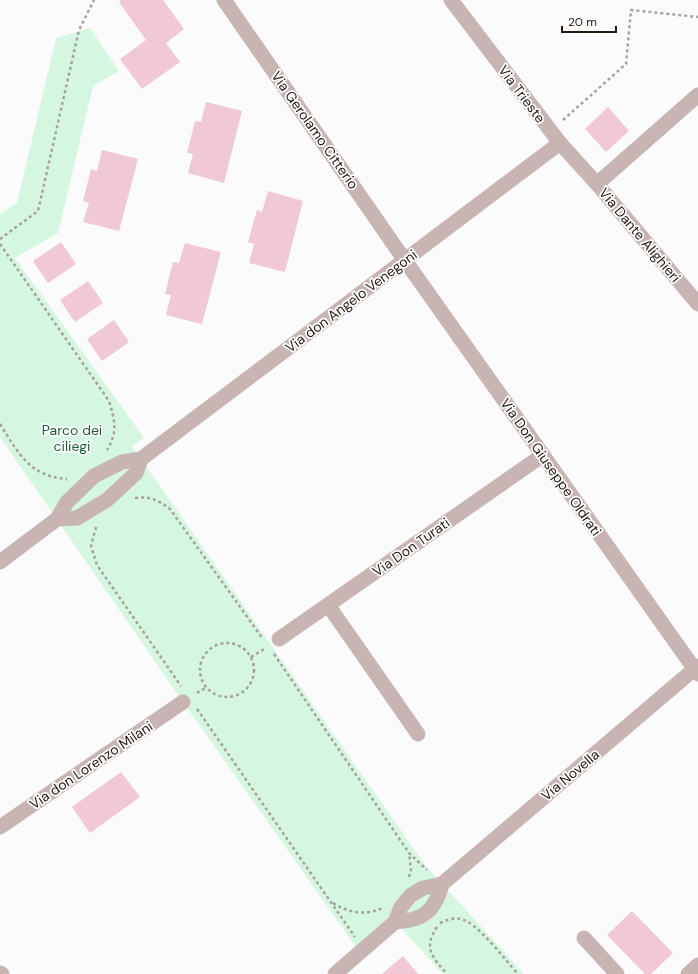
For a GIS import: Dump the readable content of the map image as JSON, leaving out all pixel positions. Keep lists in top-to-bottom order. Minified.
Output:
{"streets":{"street":["Via Trieste","Via Gerolamo Citterio","Via Dante Alighieri","Via don Angelo Venegoni","Via Don Giuseppe Oldrati","Via Don Turati","Via don Lorenzo Milani","Via Novella"]},"crossings":[["Via Trieste","Via Dante Alighieri"],["Via Trieste","Via don Angelo Venegoni"],["Via Gerolamo Citterio","Via don Angelo Venegoni"],["Via Gerolamo Citterio","Via Don Giuseppe Oldrati"],["Via don Angelo Venegoni","Via Don Giuseppe Oldrati"],["Via Don Giuseppe Oldrati","Via Don Turati"],["Via Don Giuseppe Oldrati","Via Novella"]],"parks":["Parco dei ciliegi"],"scale_bar":"20 m"}
